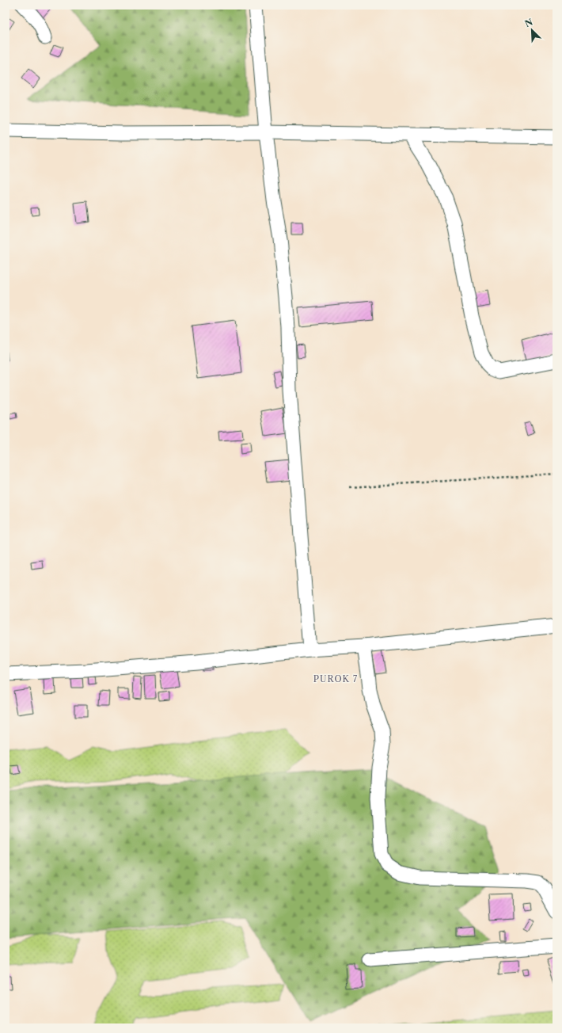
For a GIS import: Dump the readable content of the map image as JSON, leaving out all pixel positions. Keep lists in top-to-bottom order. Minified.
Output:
{"districts":["PUROK 7"],"north":"top left"}
